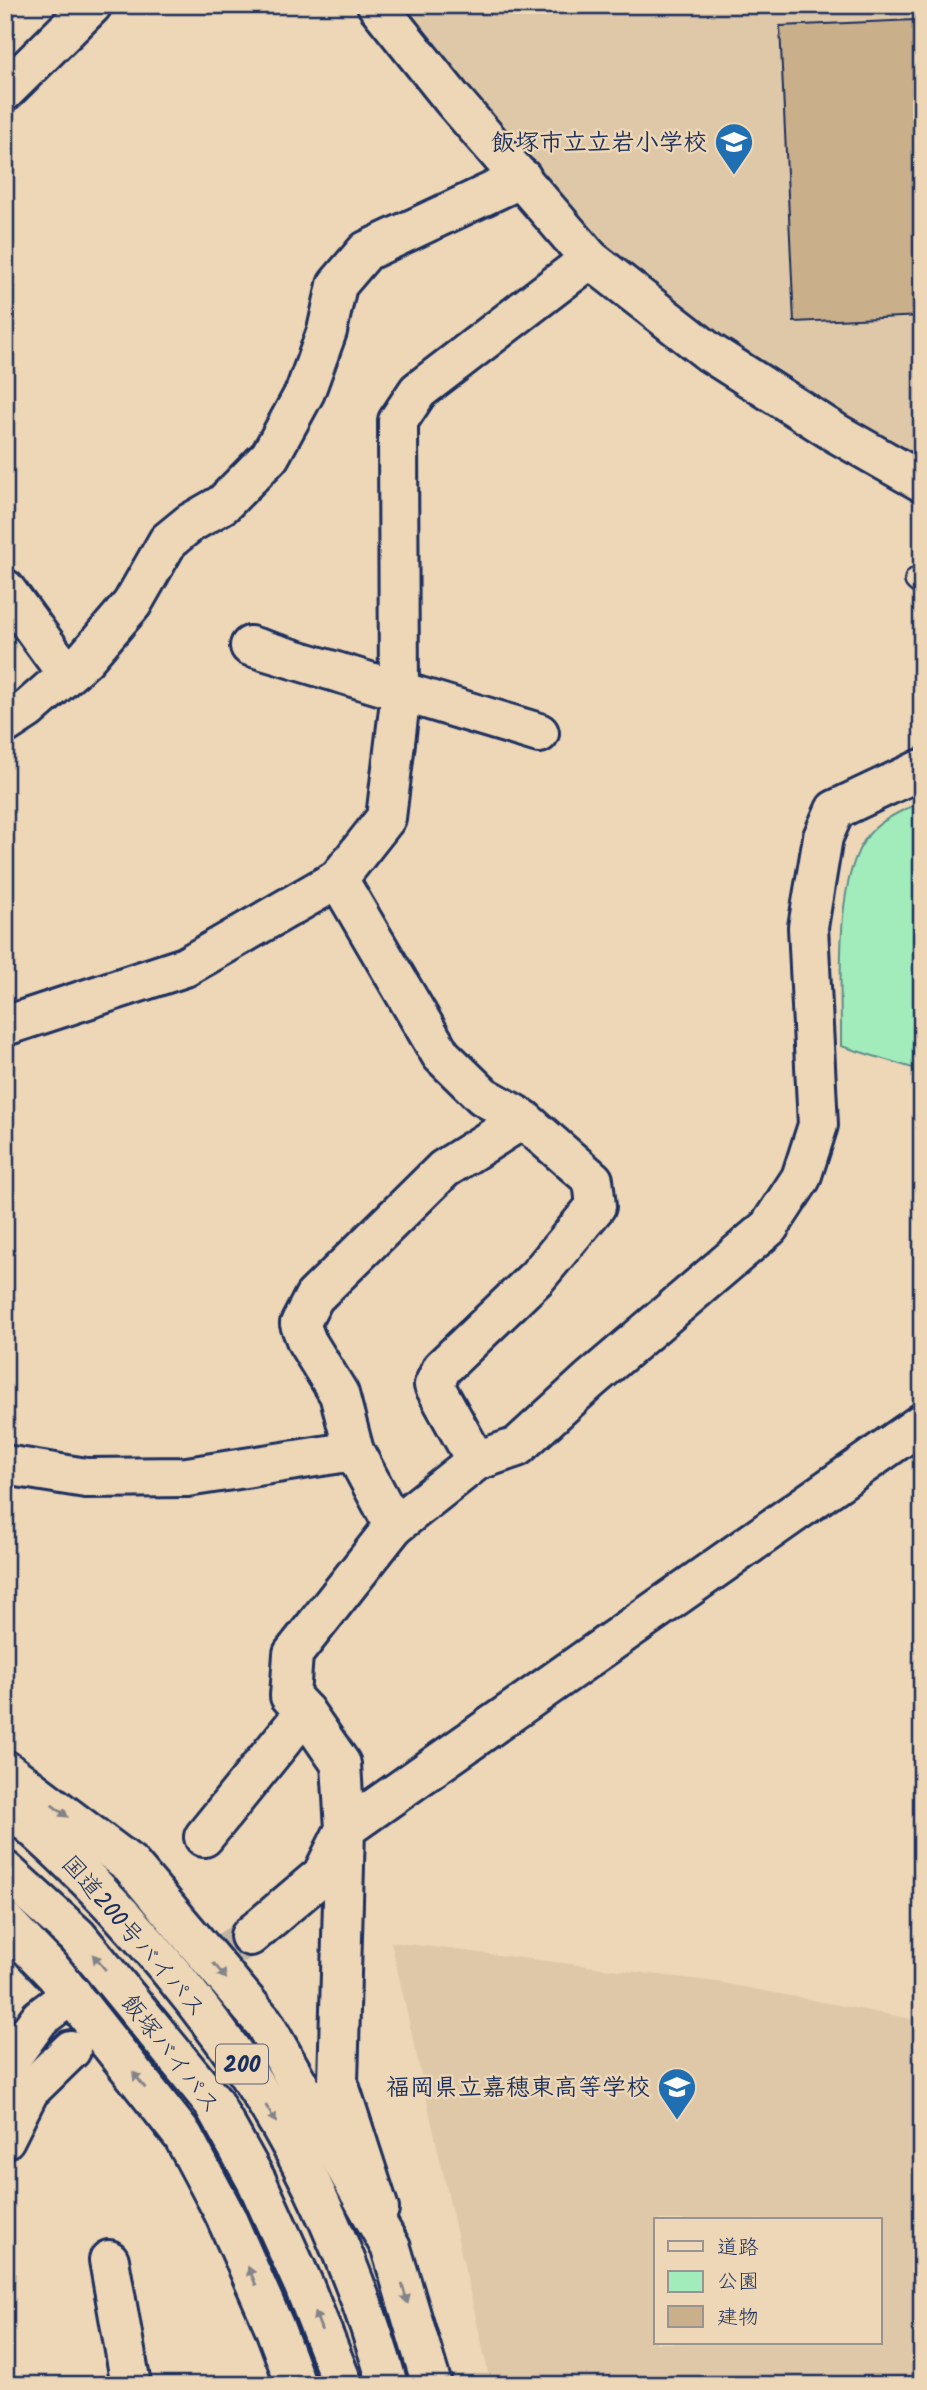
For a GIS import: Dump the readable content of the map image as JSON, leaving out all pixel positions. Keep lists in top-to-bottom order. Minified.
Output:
{"streets":{"main road":["国道200号バイパス","飯塚バイパス","200"]},"places":{"school or university":["飯塚市立立岩小学校","福岡県立嘉穂東高等学校"]},"legend":["道路","公園","建物"]}
